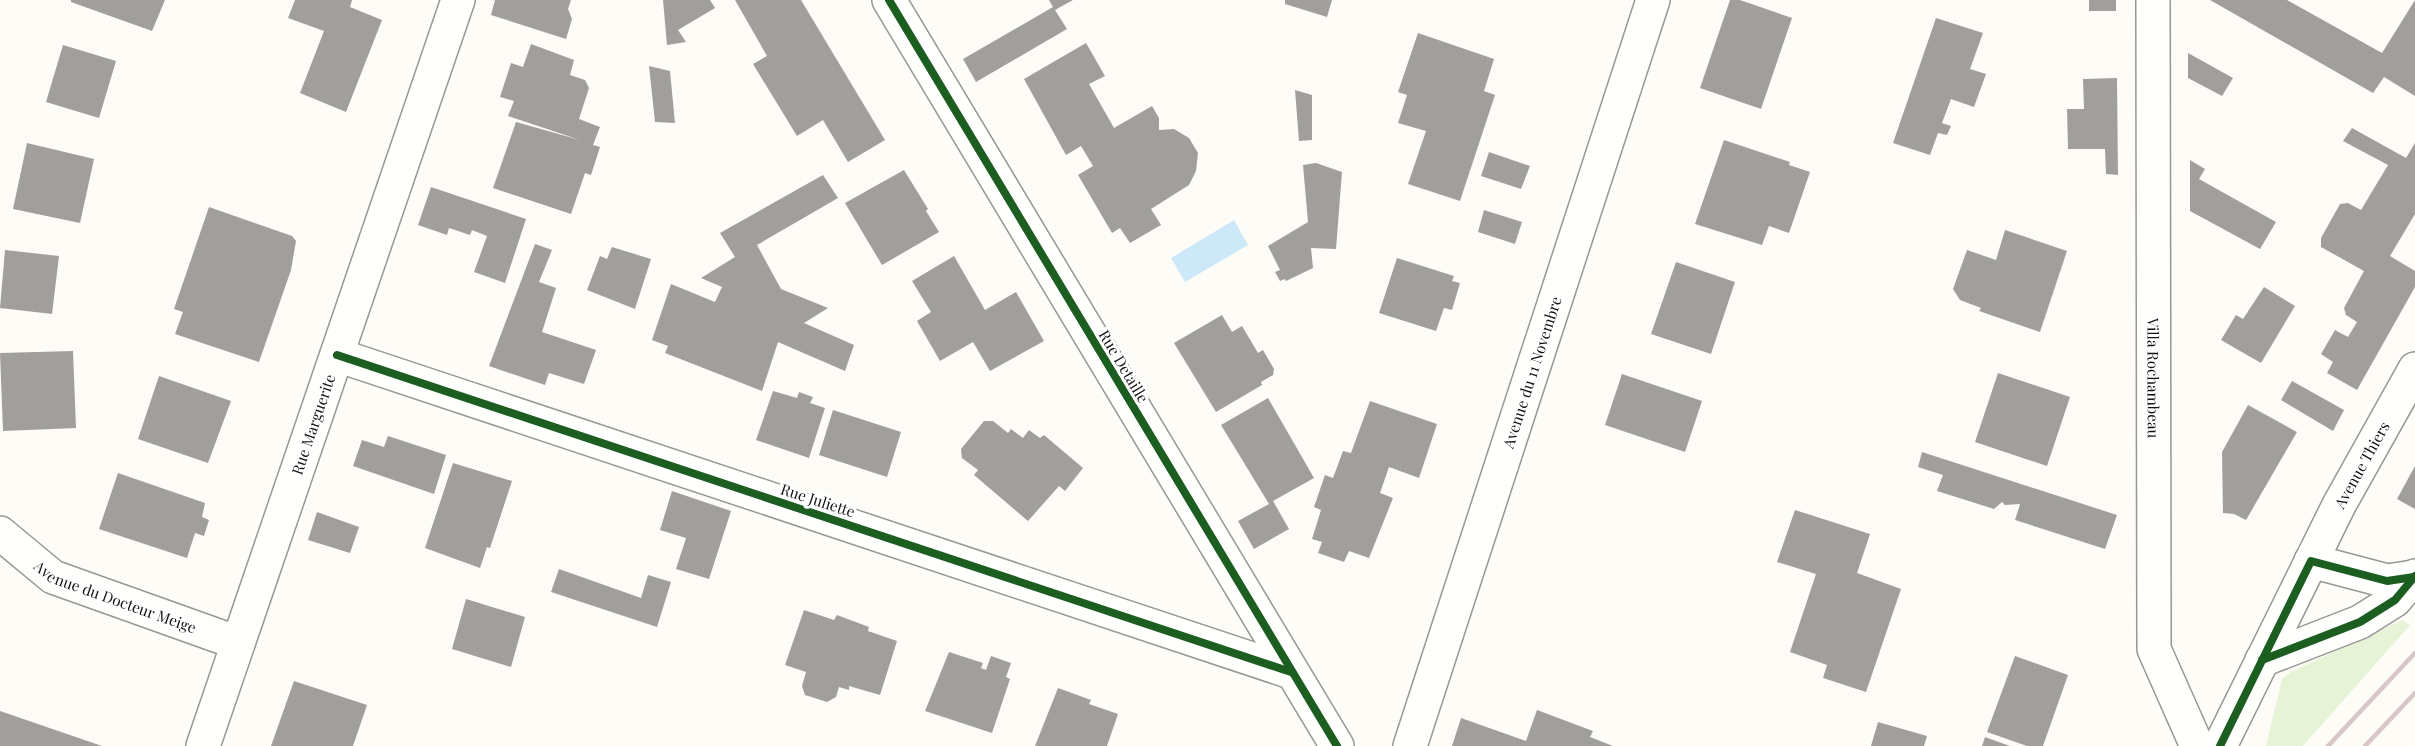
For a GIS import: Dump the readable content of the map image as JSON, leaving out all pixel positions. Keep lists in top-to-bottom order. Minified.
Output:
{"streets":{"street":["Rue Detaille","Avenue du 11 Novembre","Villa Rochambeau","Rue Marguerite","Avenue Thiers","Rue Juliette","Avenue du Docteur Meige"]},"crossings":[["Rue Detaille","Rue Juliette"],["Rue Marguerite","Rue Juliette"],["Rue Marguerite","Avenue du Docteur Meige"]]}
